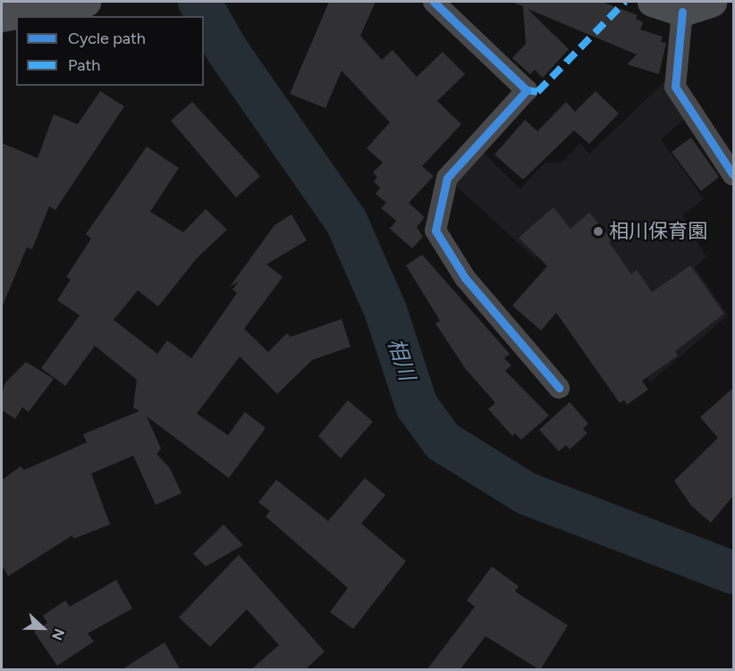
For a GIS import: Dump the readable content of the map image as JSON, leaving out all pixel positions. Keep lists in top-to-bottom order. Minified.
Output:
{"water":["相川"],"places":["相川保育園"],"legend":["Cycle path","Path"],"north":"right"}
